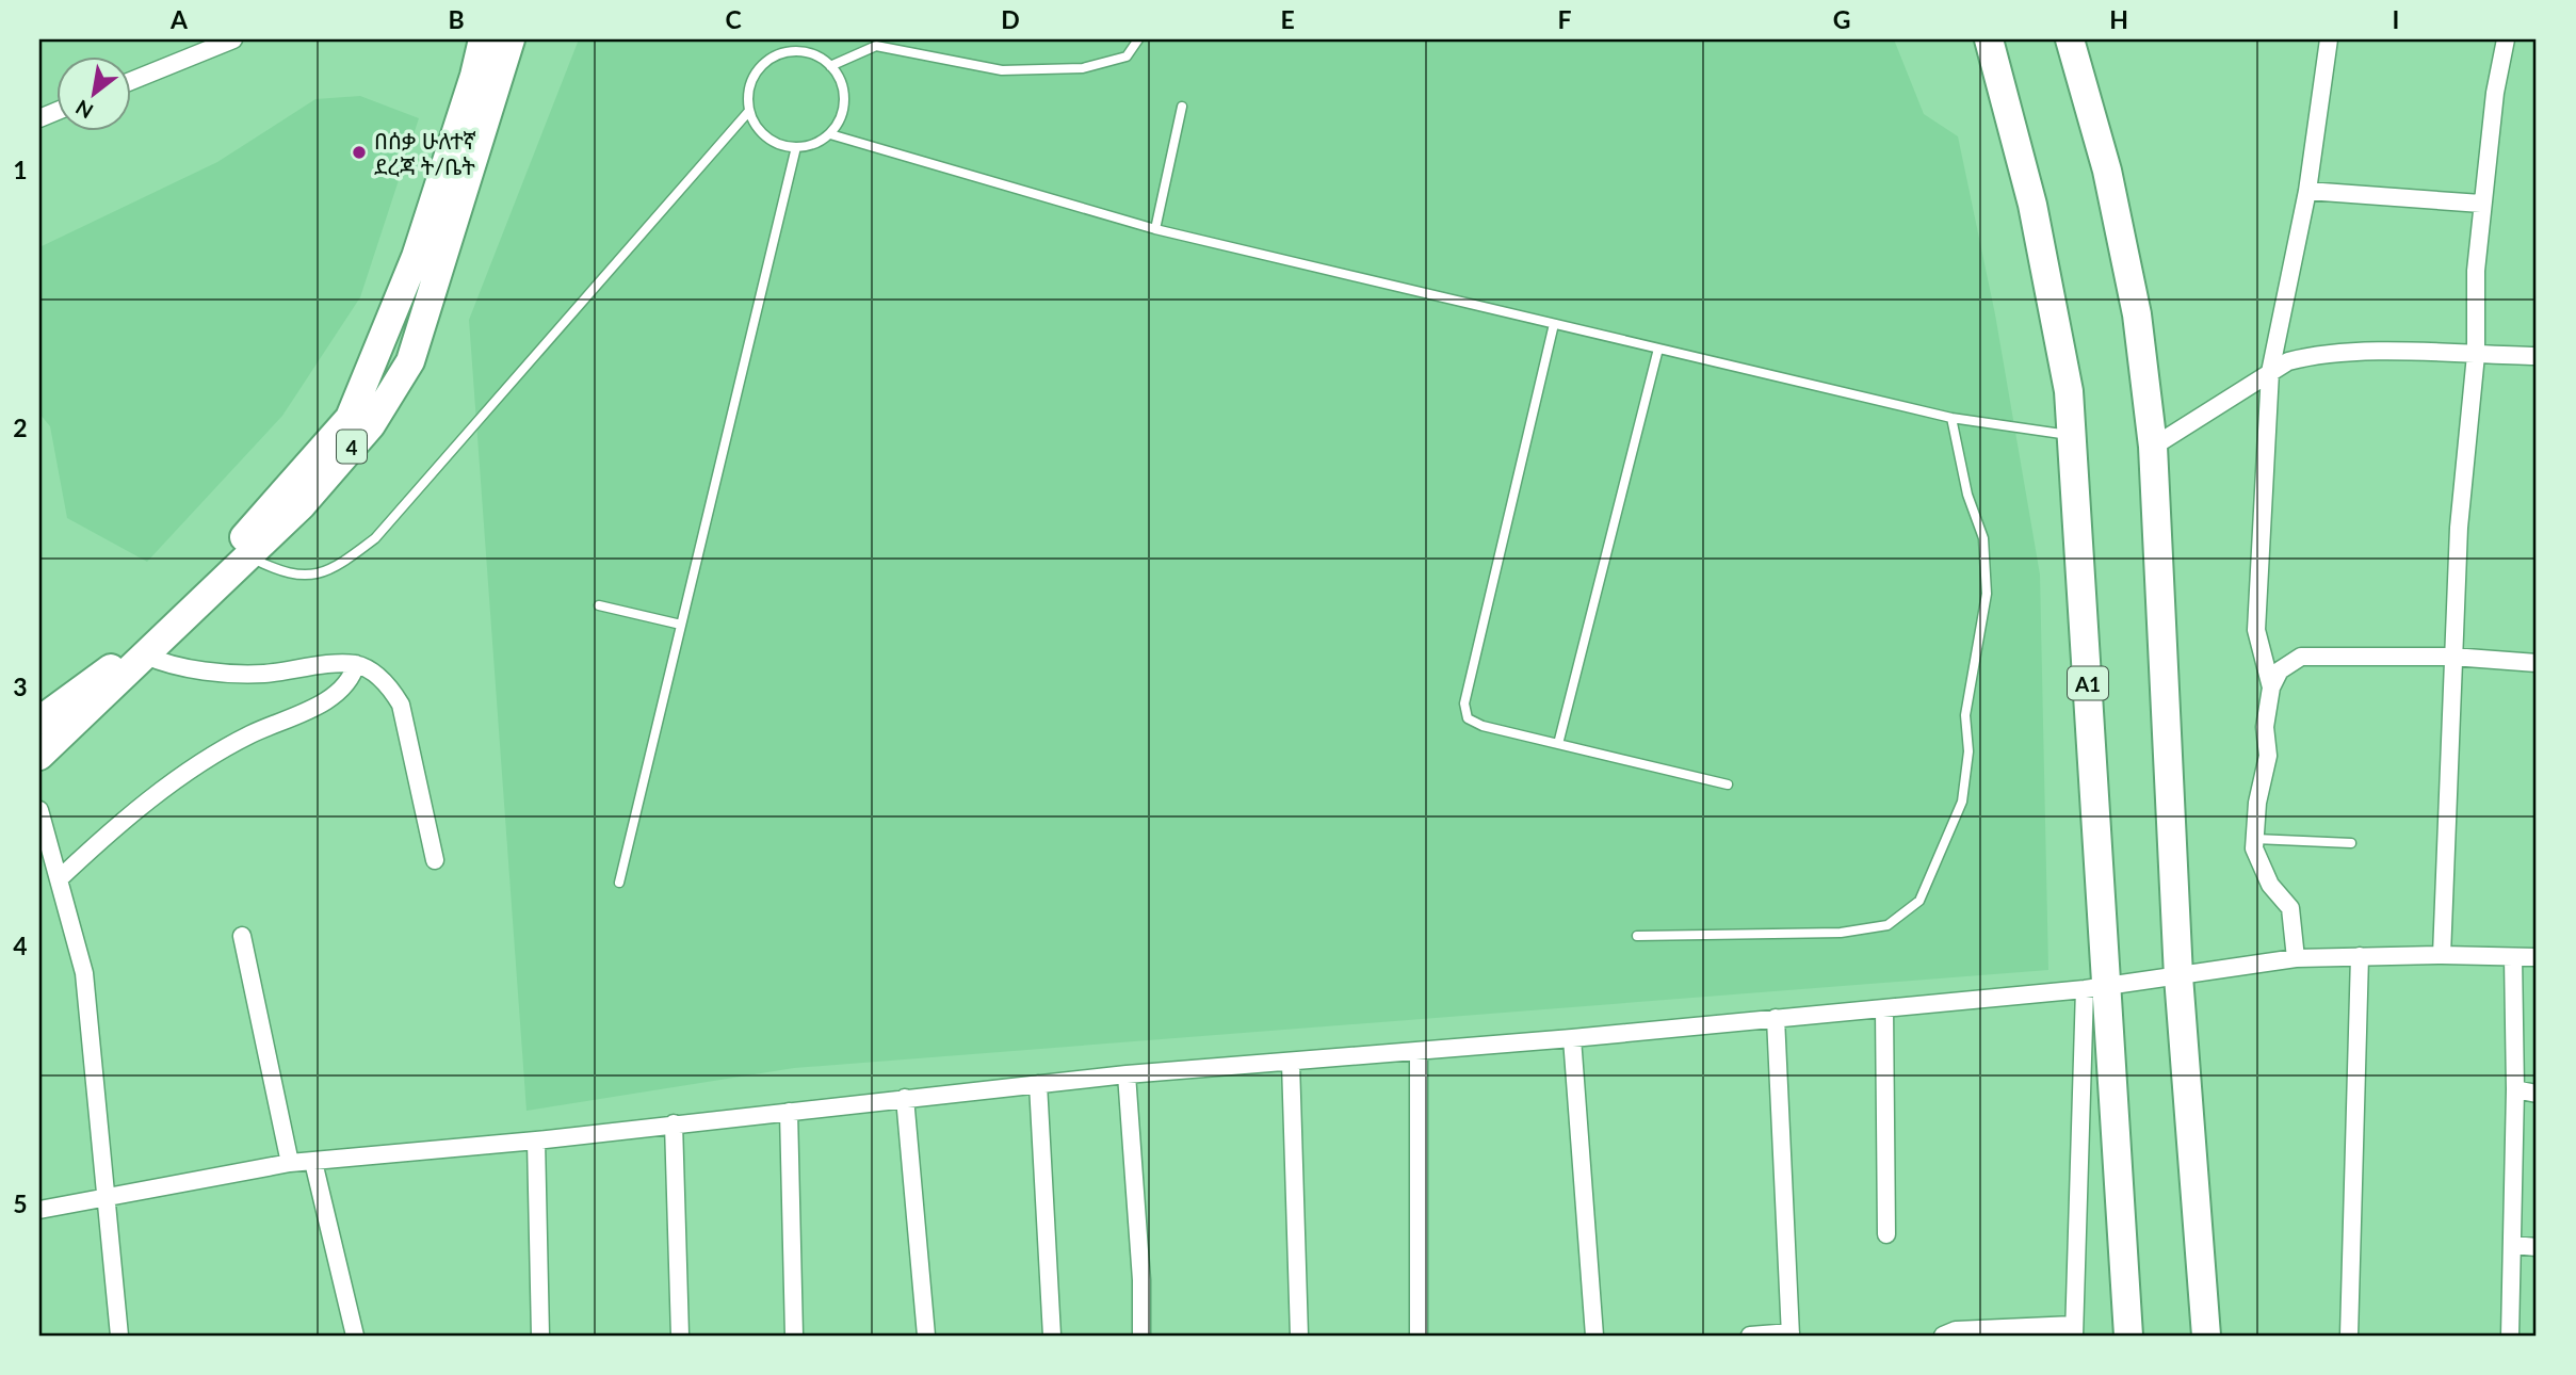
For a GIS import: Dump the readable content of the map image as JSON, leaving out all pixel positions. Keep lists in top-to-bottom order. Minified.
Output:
{"streets":{"main road":["4","A1"]},"places":["በሰቃ ሁለተኛ ደረጃ ት/ቤት"],"north":"bottom left","grid":{"columns":["A","B","C","D","E","F","G","H","I"],"rows":["1","2","3","4","5"]}}
